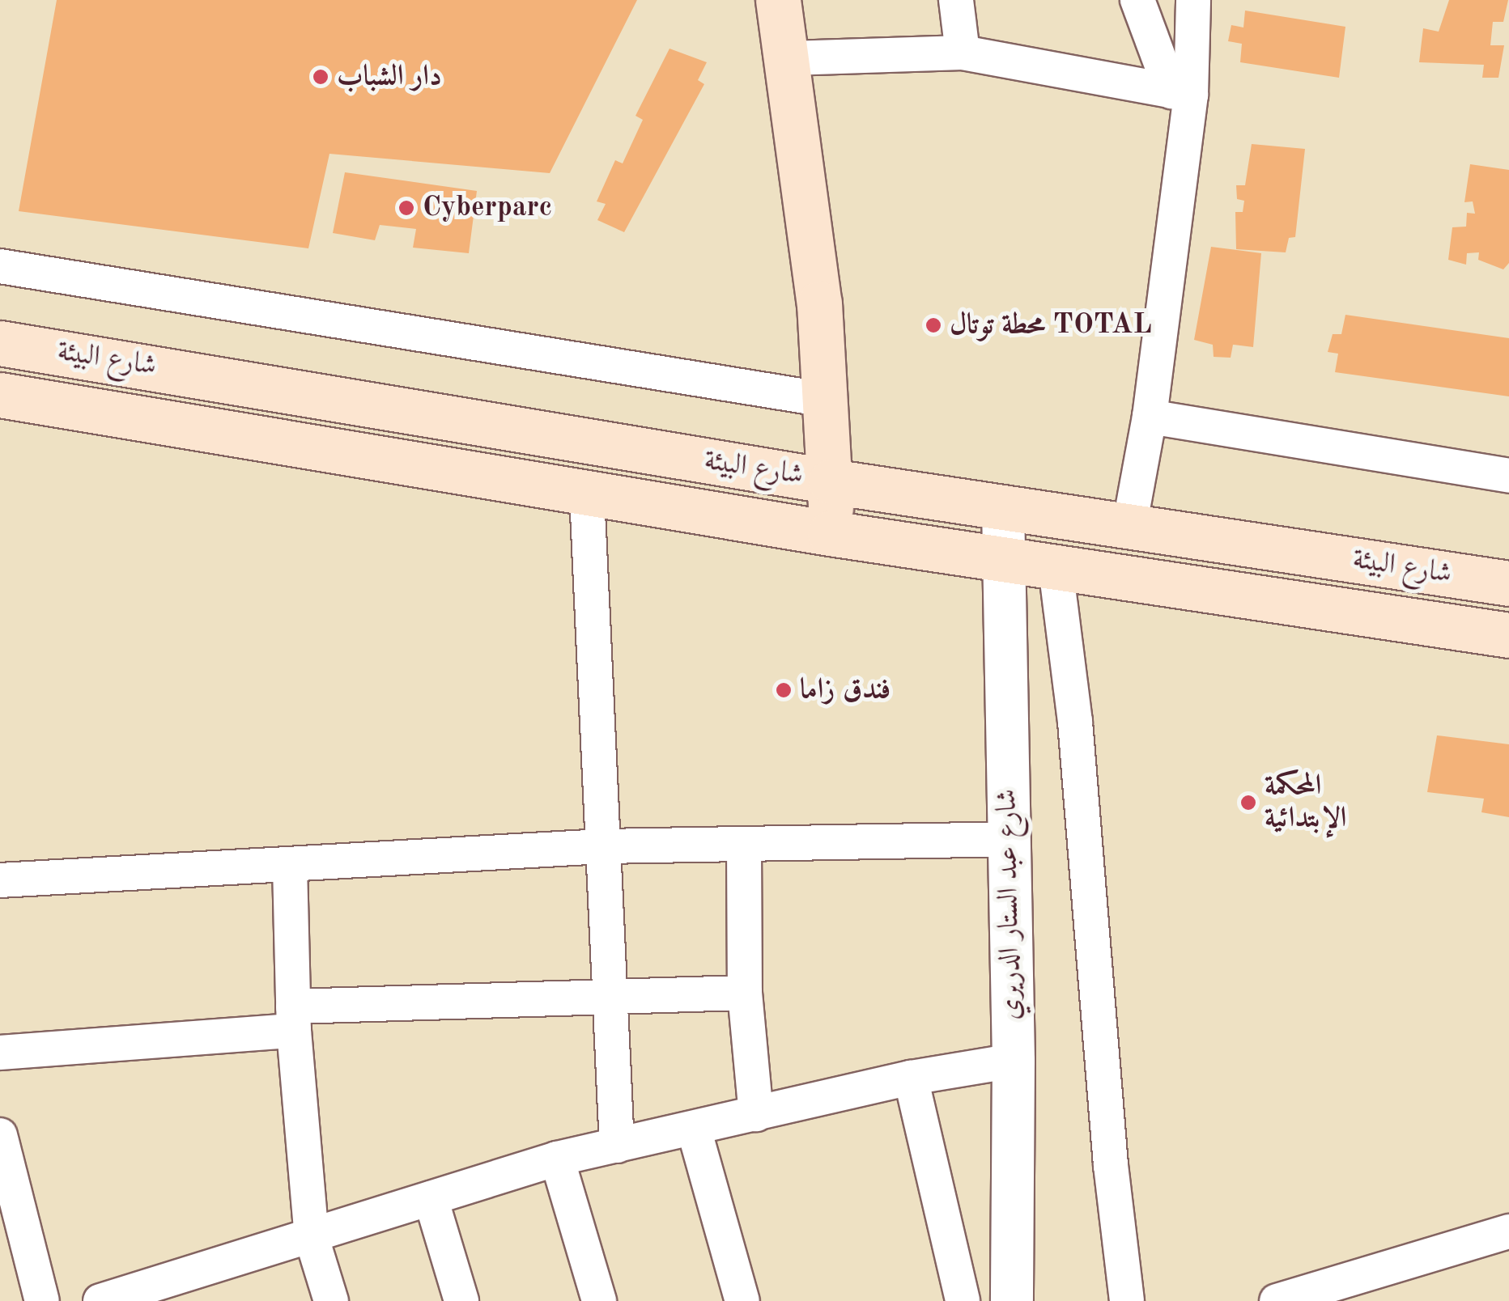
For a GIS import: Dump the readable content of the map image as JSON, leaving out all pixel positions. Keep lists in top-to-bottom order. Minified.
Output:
{"streets":{"main road":["شارع البيئة"],"street":["شارع عبد الستار الدريري"]},"crossings":[["شارع البيئة","شارع عبد الستار الدريري"]],"places":["دار الشباب","Cyberparc","محطة توتال TOTAL","فندق زاما","المحكمة الإبتدائية"]}
